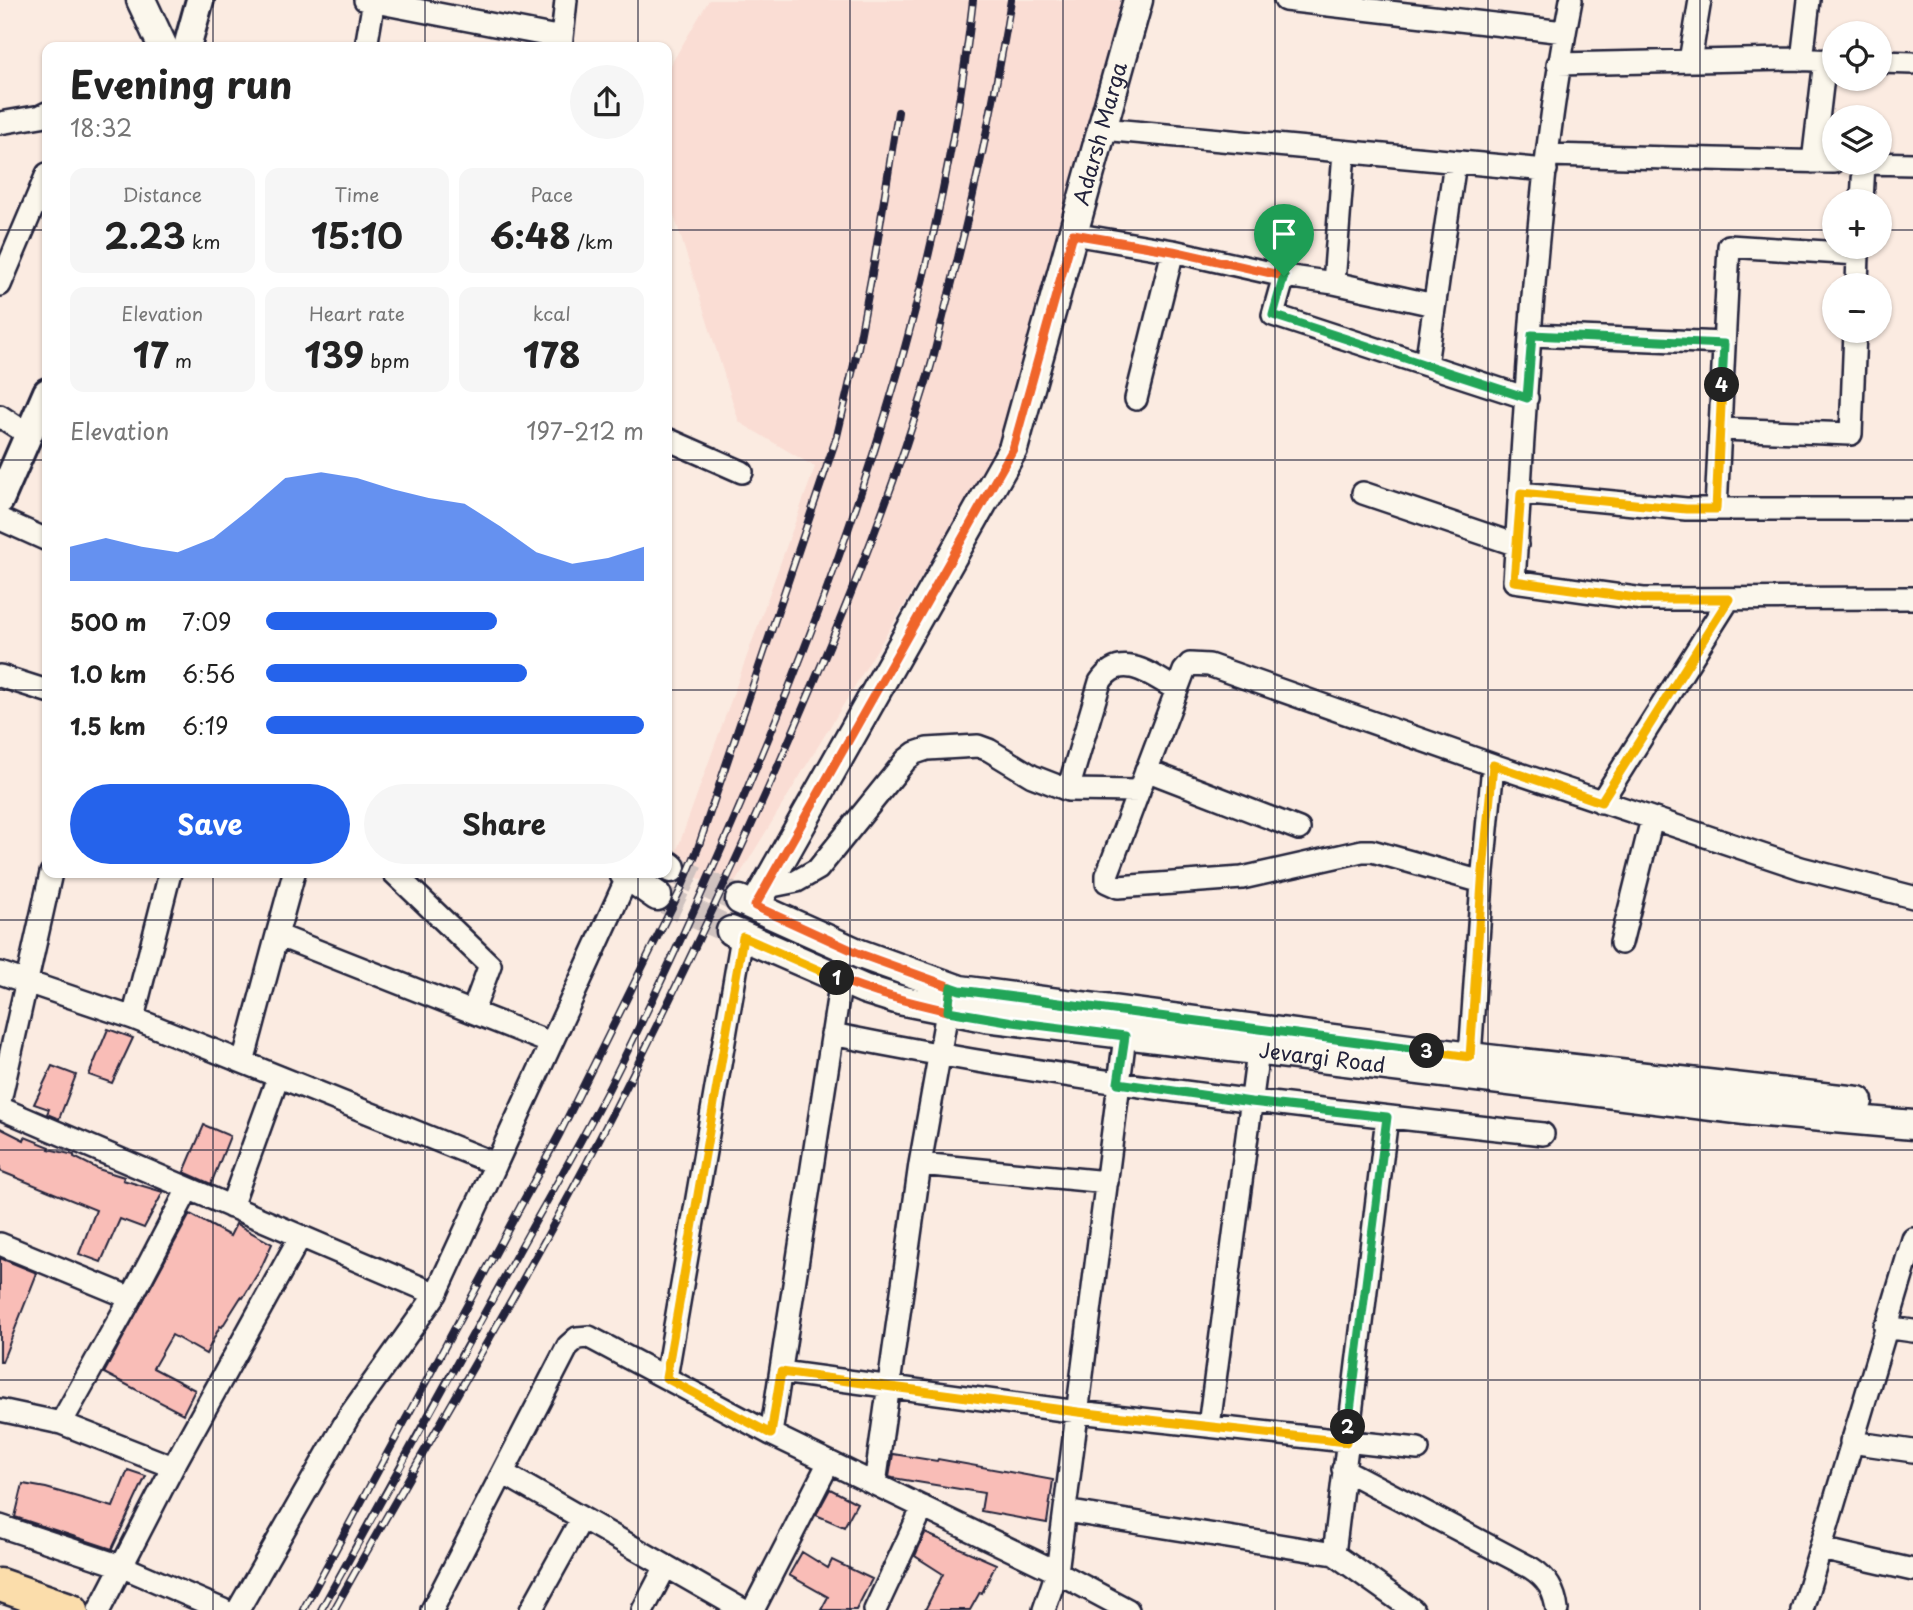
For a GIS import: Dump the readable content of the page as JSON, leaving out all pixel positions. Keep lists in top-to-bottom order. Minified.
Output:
{"streets":{"main road":["Adarsh Marga","Jevargi Road"]},"page":{"map_buttons":["+","−"],"heading":["Evening run","18:32"],"stats":[["Distance","2.23 km"],["Time","15:10"],["Pace","6:48 /km"],["Elevation","17 m"],["Heart rate","139 bpm"],["kcal","178"]],"pins":["4","1","3","2"],"chart":["Elevation","197–212 m"],"list":[{"name":"500 m","note":"7:09"},{"name":"1.0 km","note":"6:56"},{"name":"1.5 km","note":"6:19"}],"buttons":["Save","Share"]}}
